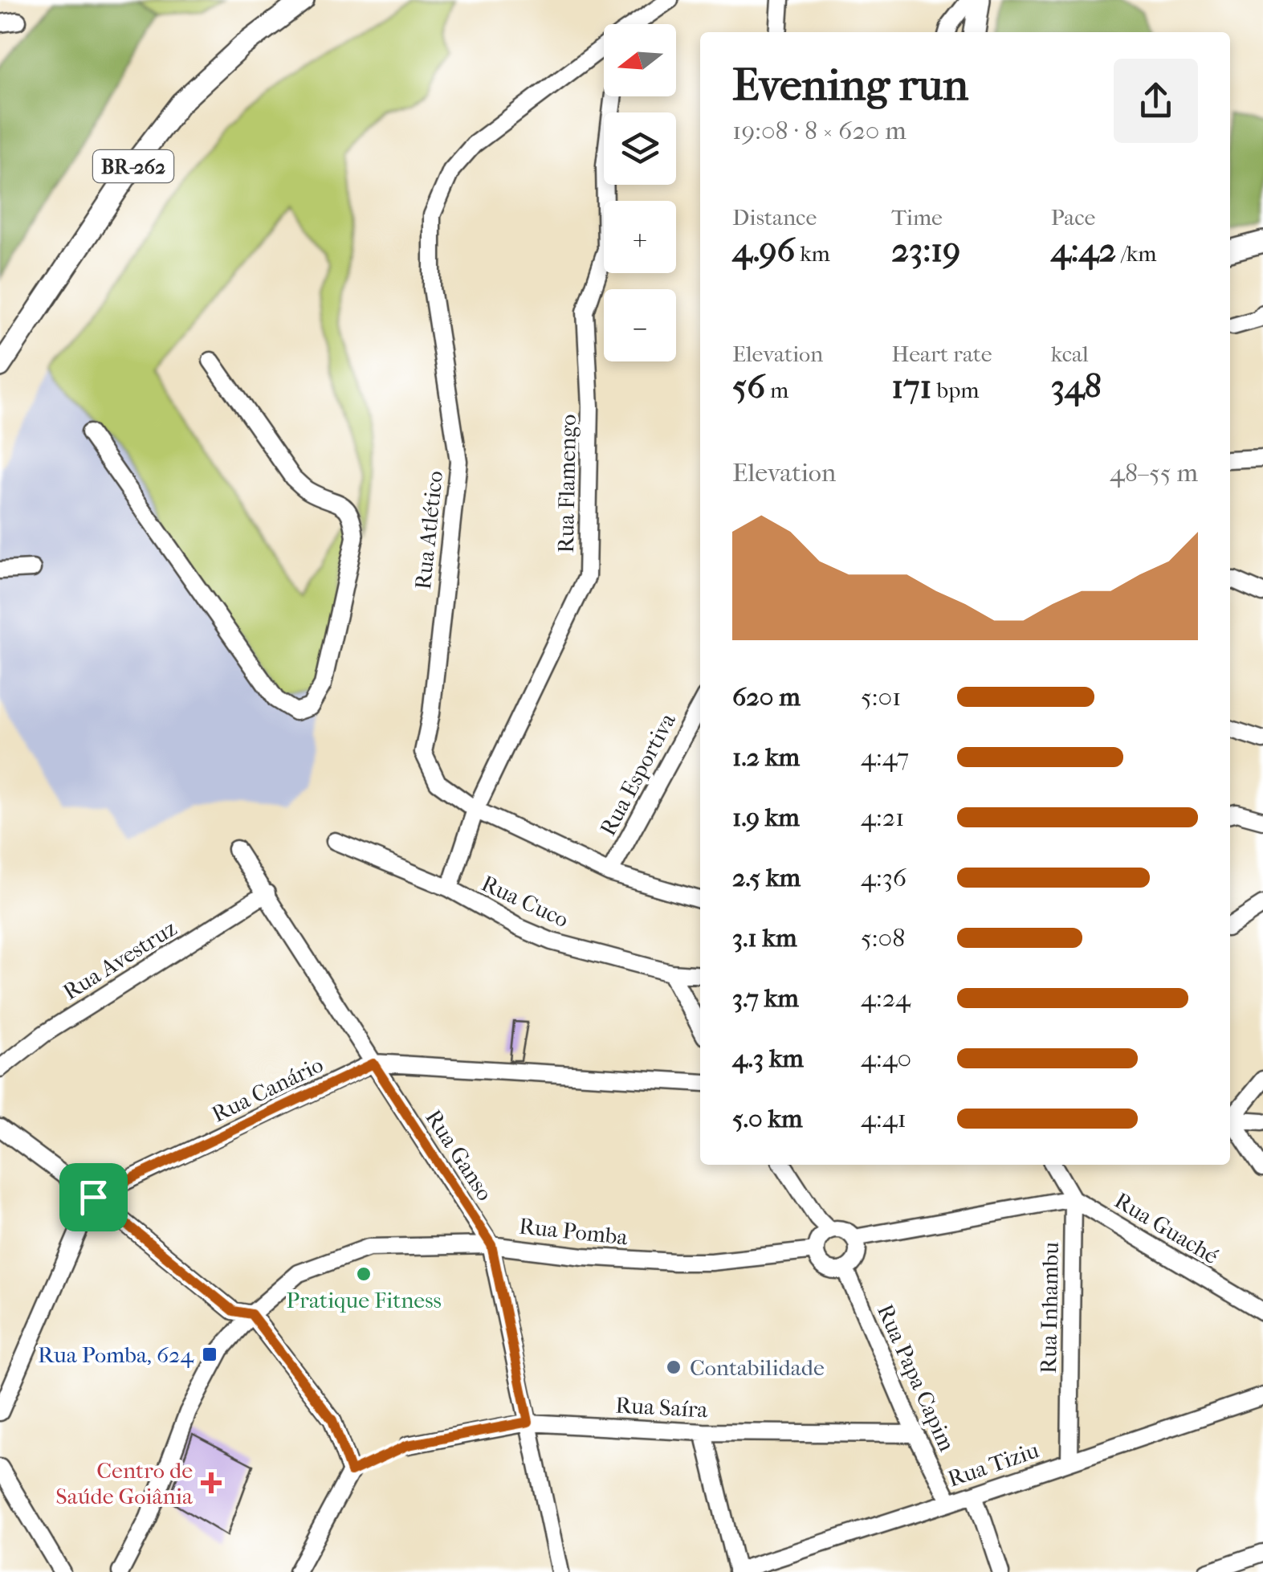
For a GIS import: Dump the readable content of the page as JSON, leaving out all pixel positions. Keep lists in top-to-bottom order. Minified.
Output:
{"streets":{"main road":["BR-262"],"street":["Rua Flamengo","Rua Atlético","Rua Esportiva","Rua Cuco","Rua Avestruz","Rua Canário","Rua Ganso","Rua Guaché","Rua Pomba","Rua Inhambu","Rua Papa Capim","Rua Saíra","Rua Tiziu"]},"crossings":[["Rua Flamengo","Rua Atlético"],["Rua Flamengo","Rua Cuco"],["Rua Atlético","Rua Esportiva"],["Rua Avestruz","Rua Ganso"],["Rua Canário","Rua Ganso"],["Rua Ganso","Rua Pomba"],["Rua Ganso","Rua Saíra"],["Rua Guaché","Rua Inhambu"],["Rua Pomba","Rua Papa Capim"],["Rua Inhambu","Rua Tiziu"],["Rua Papa Capim","Rua Saíra"],["Rua Papa Capim","Rua Tiziu"]],"places":{"other":["Pratique Fitness","Contabilidade"],"transit":["Rua Pomba, 624"],"health":["Centro de Saúde Goiânia"]},"north":"left","page":{"map_buttons":["+","−"],"heading":["Evening run","19:08 · 8 × 620 m"],"stats":[["Distance","4.96 km"],["Time","23:19"],["Pace","4:42 /km"],["Elevation","56 m"],["Heart rate","171 bpm"],["kcal","348"]],"chart":["Elevation","48–55 m"],"list":[{"name":"620 m","note":"5:01"},{"name":"1.2 km","note":"4:47"},{"name":"1.9 km","note":"4:21"},{"name":"2.5 km","note":"4:36"},{"name":"3.1 km","note":"5:08"},{"name":"3.7 km","note":"4:24"},{"name":"4.3 km","note":"4:40"},{"name":"5.0 km","note":"4:41"}]}}
